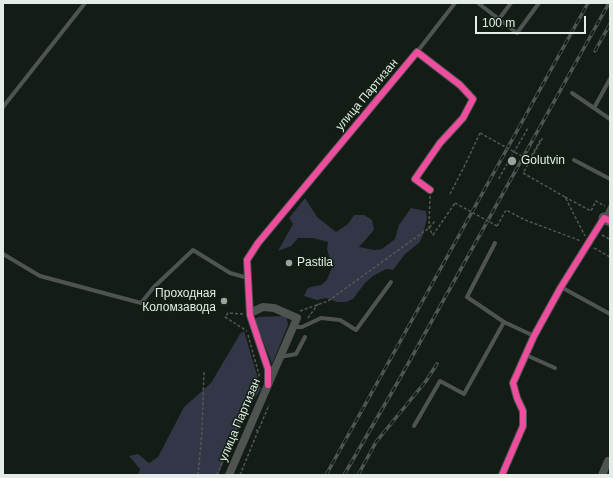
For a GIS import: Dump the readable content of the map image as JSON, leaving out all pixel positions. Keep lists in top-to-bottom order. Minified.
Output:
{"streets":{"street":["улица Партизан"]},"places":["Golutvin","Pastila","Проходная Коломзавода"],"scale_bar":"100 m"}
